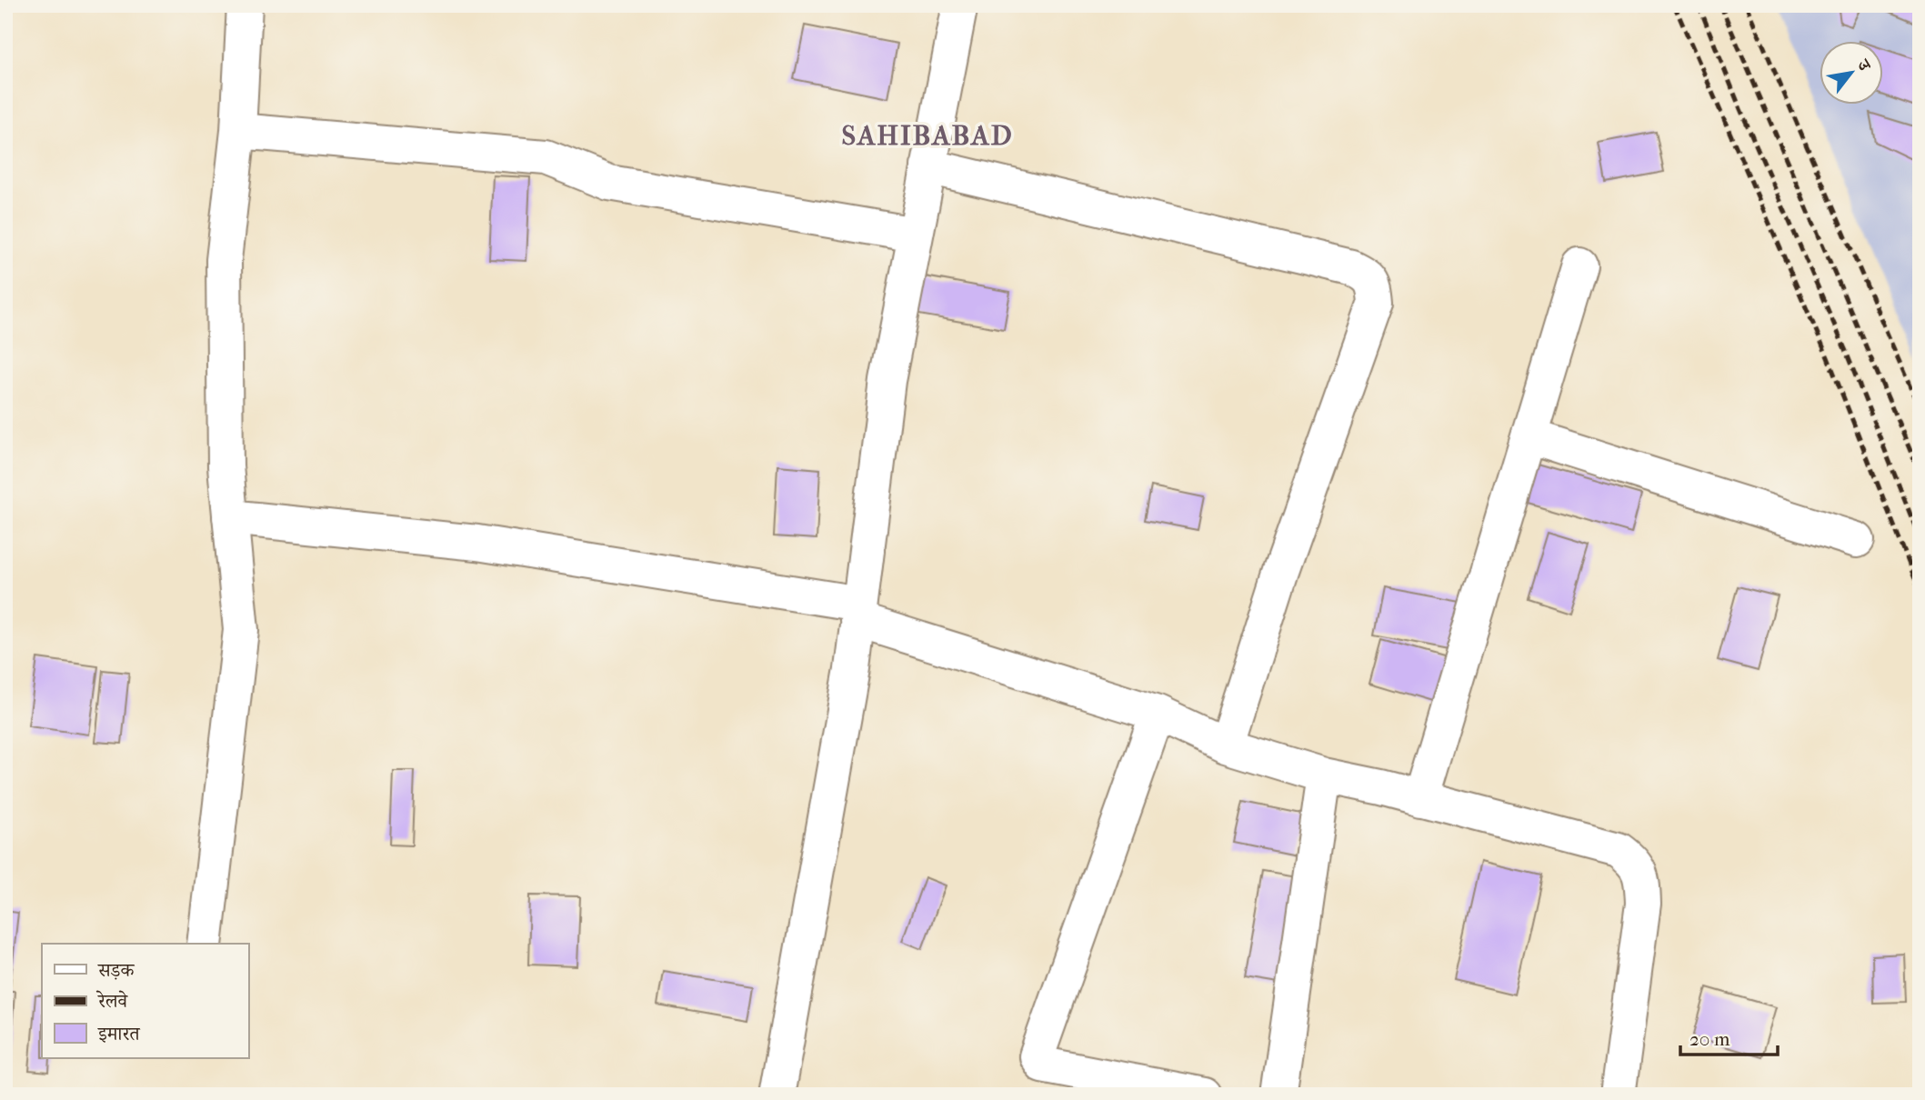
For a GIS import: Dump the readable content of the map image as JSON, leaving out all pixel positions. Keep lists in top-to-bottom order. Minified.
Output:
{"districts":["SAHIBABAD"],"legend":["सड़क","रेलवे","इमारत"],"scale_bar":"20 m","north":"top right"}
